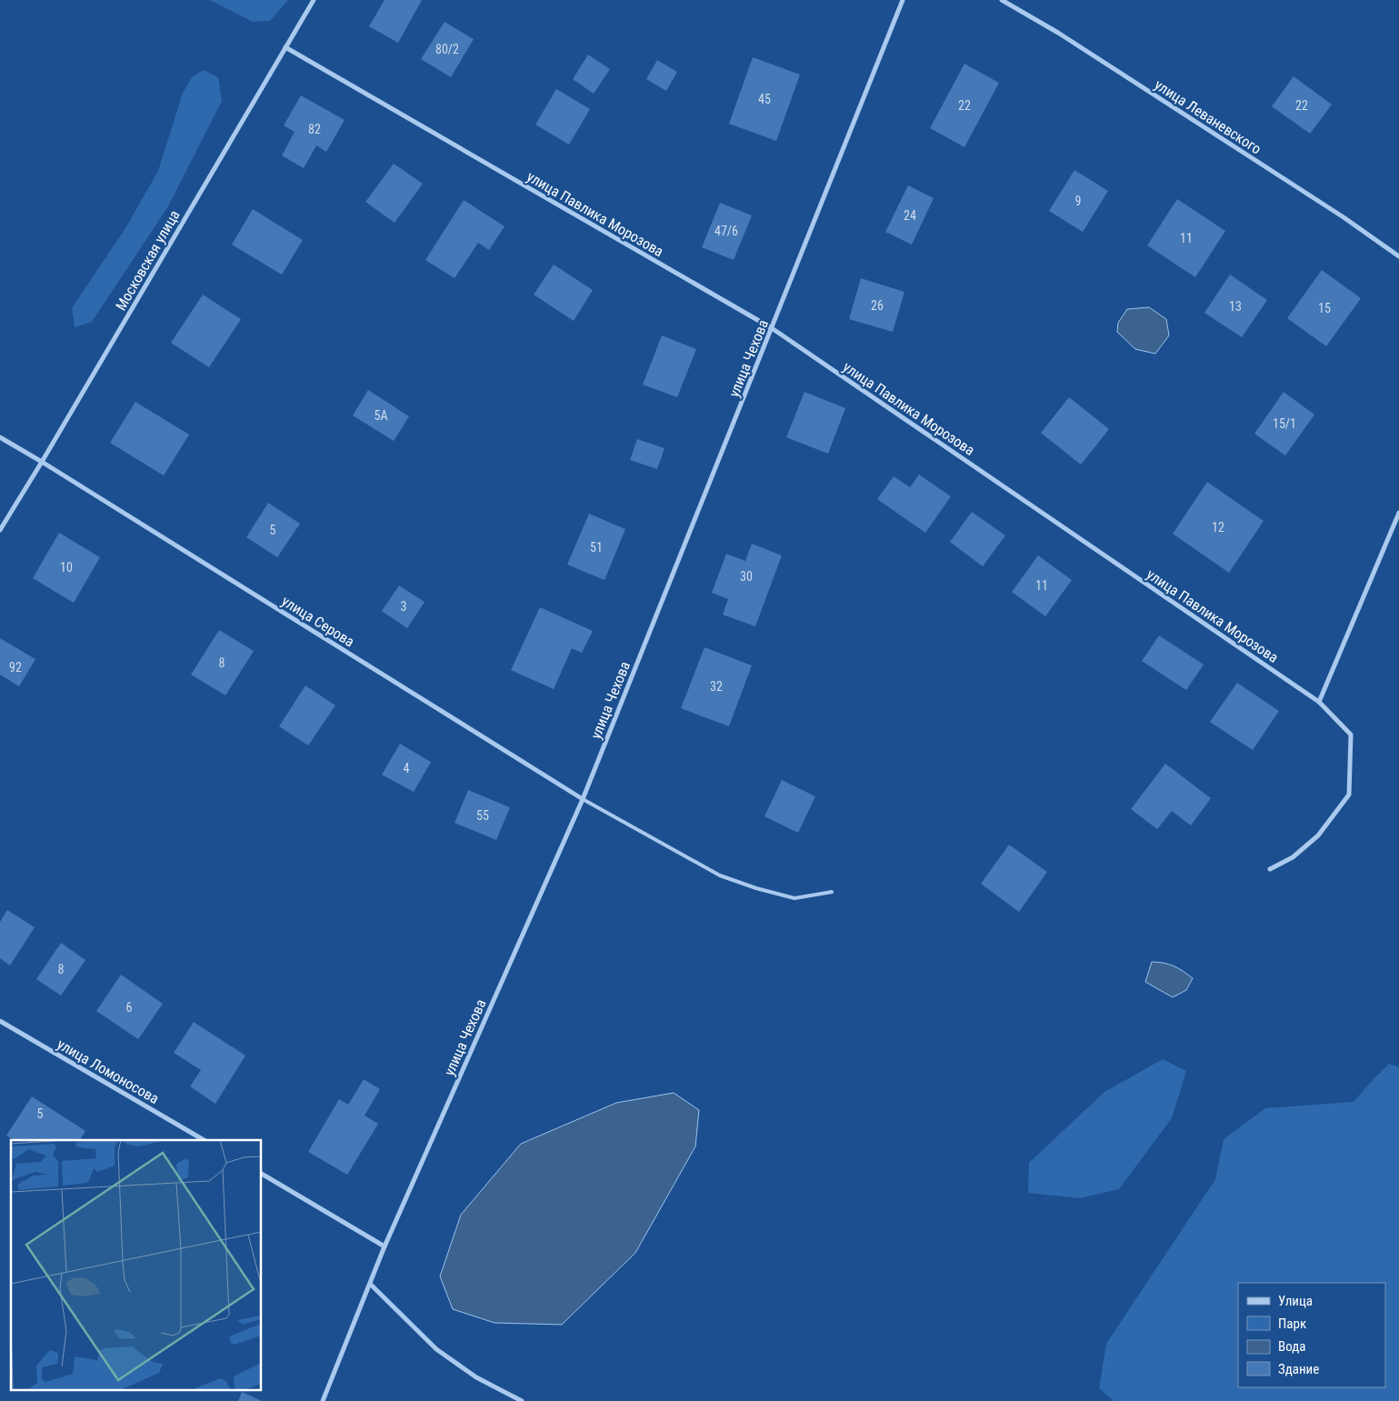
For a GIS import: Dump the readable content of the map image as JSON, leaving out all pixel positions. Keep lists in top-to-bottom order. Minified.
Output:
{"streets":{"street":["улица Леваневского","улица Павлика Морозова","Московская улица","улица Чехова","улица Серова","улица Ломоносова"]},"crossings":[["улица Павлика Морозова","Московская улица"],["улица Павлика Морозова","улица Чехова"],["Московская улица","улица Серова"],["улица Чехова","улица Серова"]],"house_numbers":["80/2","45","22","22","82","9","24","47/6","11","26","13","15","5А","15/1","12","5","51","10","30","11","3","8","92","32","4","55","8","6","5"],"legend":["Улица","Парк","Вода","Здание"]}
